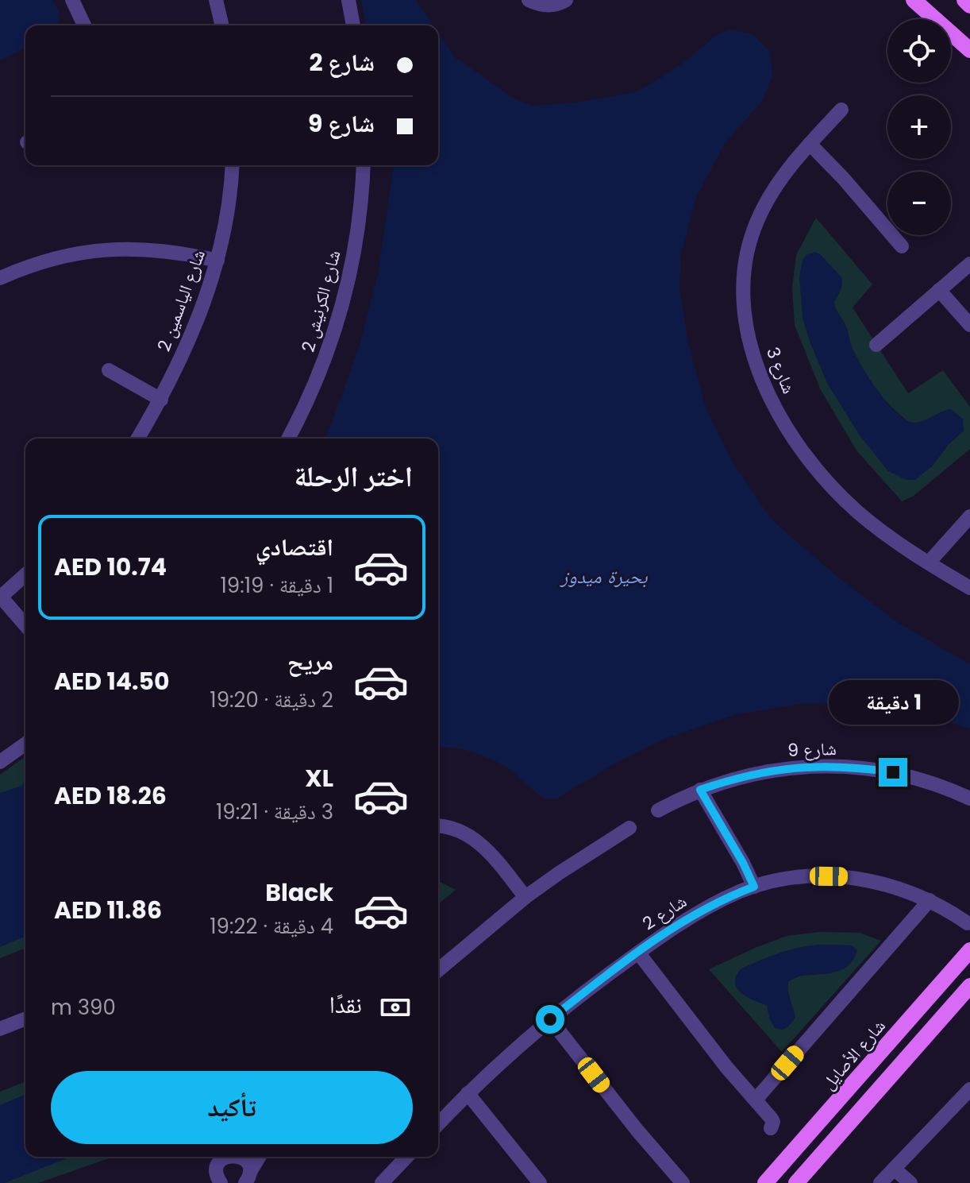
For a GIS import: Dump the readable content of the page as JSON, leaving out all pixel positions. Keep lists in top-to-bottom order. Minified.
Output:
{"streets":{"main road":["شارع الأصايل"],"street":["شارع الياسمين 2","شارع الكرنيش 2","شارع 3","شارع 9","شارع 2"]},"water":["بحيرة ميدوز"],"page":{"map_buttons":["+","−"],"banner":["شارع 2","شارع 9"],"heading":"اختر الرحلة","list":[{"name":"اقتصادي","note":"1 دقيقة · 19:19","value":"AED 10.74"},{"name":"مريح","note":"2 دقيقة · 19:20","value":"AED 14.50"},{"name":"XL","note":"3 دقيقة · 19:21","value":"AED 18.26"},{"name":"Black","note":"4 دقيقة · 19:22","value":"AED 11.86"}],"bubble":"1 دقيقة","pay":["نقدًا","390 m"],"buttons":"تأكيد"}}
